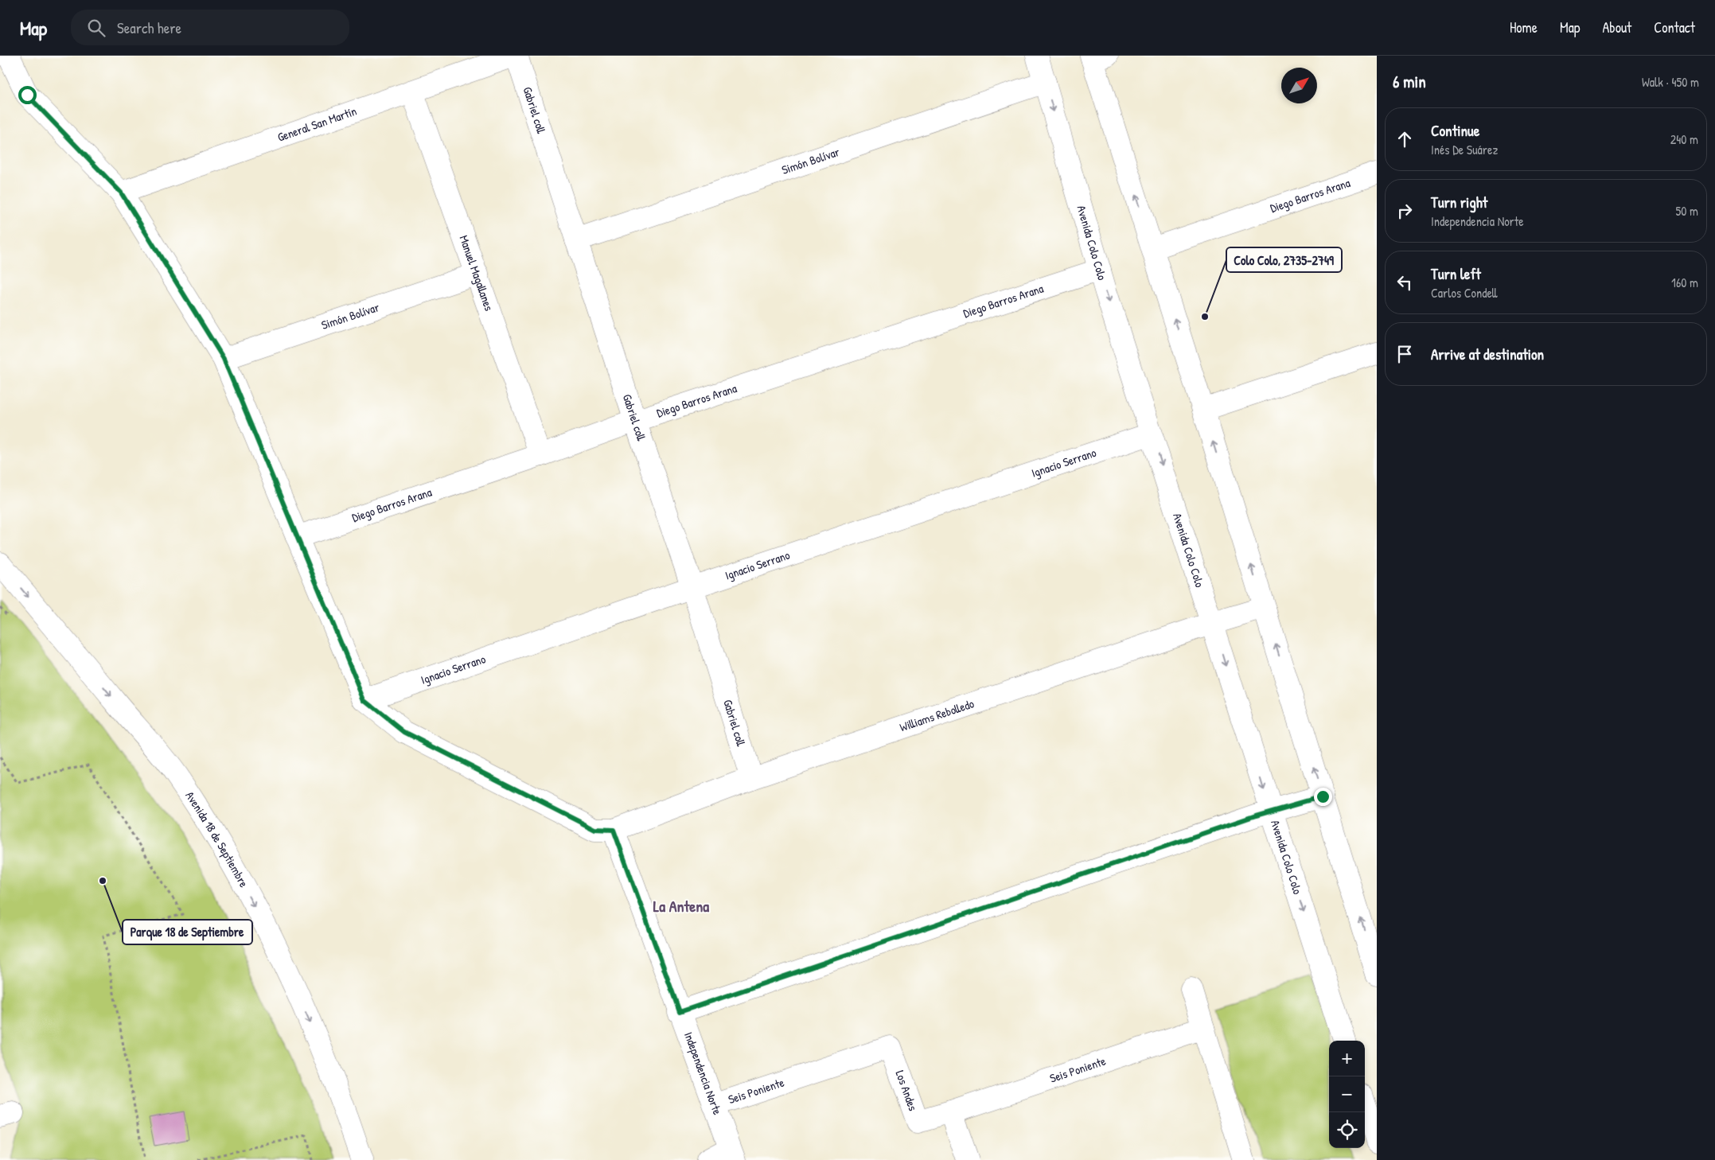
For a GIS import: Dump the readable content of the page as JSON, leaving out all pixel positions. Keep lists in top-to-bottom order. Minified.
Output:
{"streets":{"street":["Gabriel coll","General San Martín","Simón Bolívar","Diego Barros Arana","Avenida Colo Colo","Manuel Magallanes","Ignacio Serrano","Williams Rebolledo","Avenida 18 de Septiembre","Seis Poniente","Independencia Norte","Los Andes"]},"crossings":[["Gabriel coll","General San Martín"],["Gabriel coll","Simón Bolívar"],["Gabriel coll","Diego Barros Arana"],["Gabriel coll","Ignacio Serrano"],["Gabriel coll","Williams Rebolledo"],["General San Martín","Manuel Magallanes"],["Simón Bolívar","Avenida Colo Colo"],["Simón Bolívar","Manuel Magallanes"],["Diego Barros Arana","Avenida Colo Colo"],["Diego Barros Arana","Manuel Magallanes"],["Avenida Colo Colo","Ignacio Serrano"],["Avenida Colo Colo","Williams Rebolledo"],["Williams Rebolledo","Independencia Norte"],["Seis Poniente","Independencia Norte"],["Seis Poniente","Los Andes"]],"one_way":["Avenida 18 de Septiembre"],"districts":["La Antena"],"places":["Colo Colo, 2735-2749","Parque 18 de Septiembre"],"north":"top right","page":{"header":"Map","search":"Search here","nav":["Home","Map","About","Contact"],"heading":["6 min","Walk · 450 m"],"list":[["Continue","Inés De Suárez","240 m"],["Turn right","Independencia Norte","50 m"],["Turn left","Carlos Condell","160 m"],"Arrive at destination"],"map_buttons":["+","−"]}}
